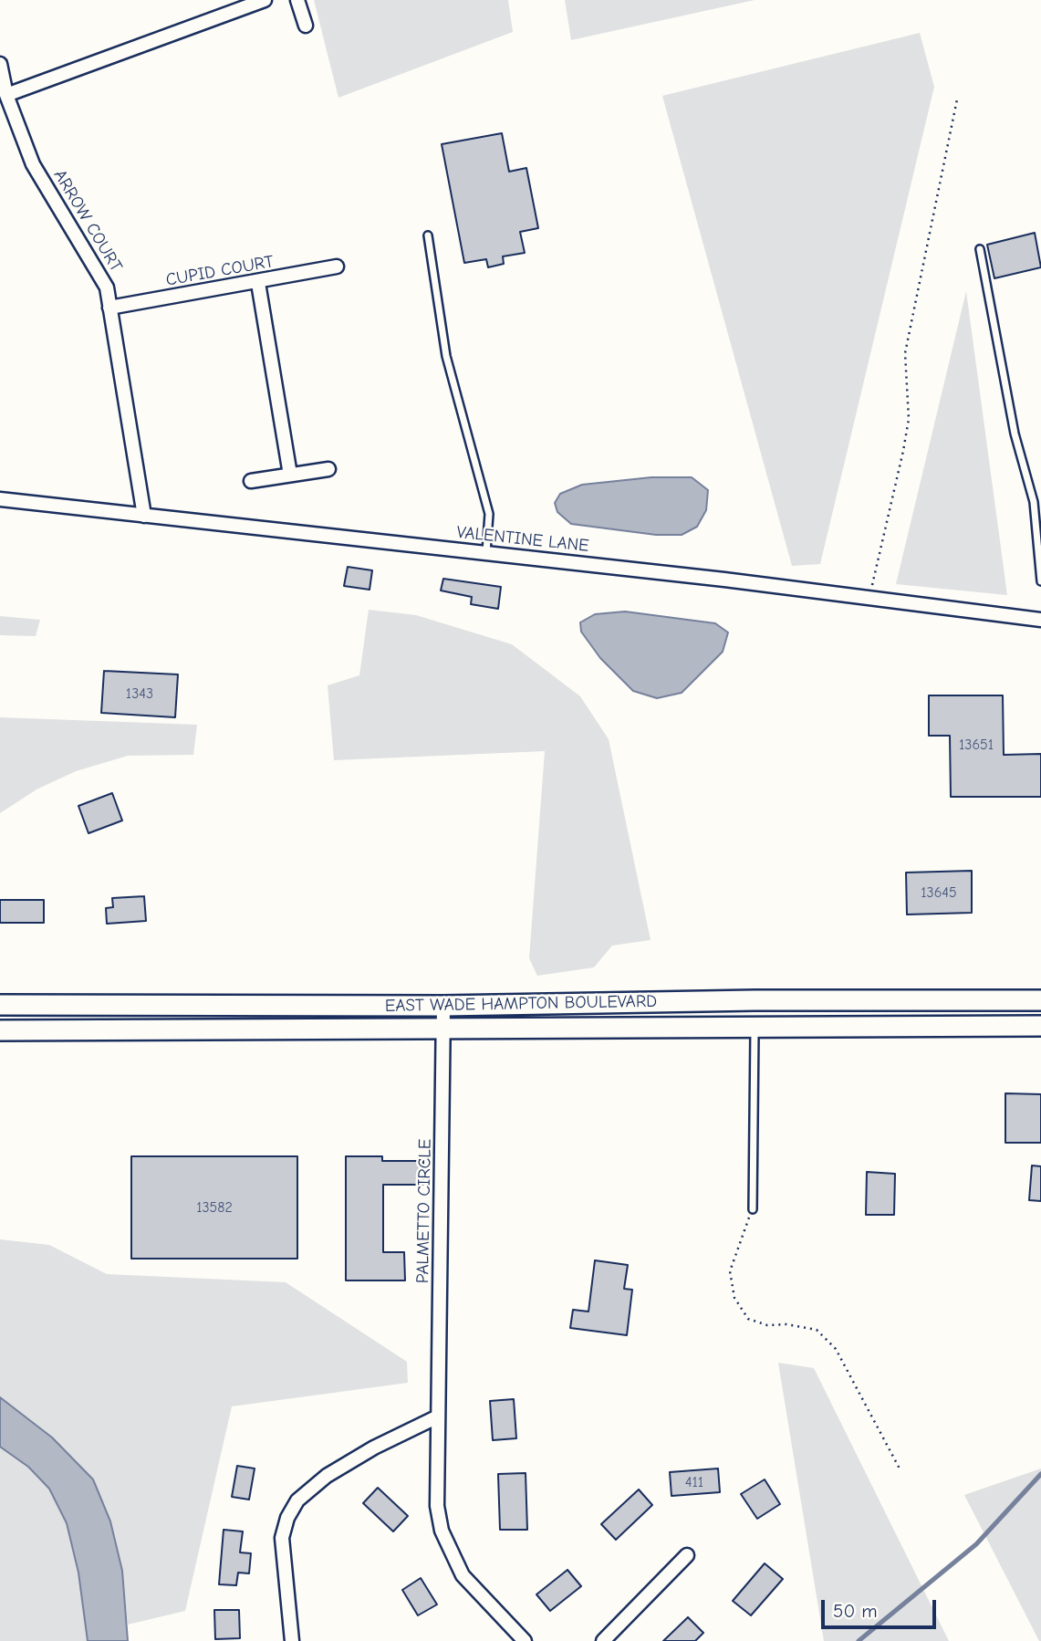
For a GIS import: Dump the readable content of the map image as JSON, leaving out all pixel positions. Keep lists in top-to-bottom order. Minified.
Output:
{"streets":{"main road":["EAST WADE HAMPTON BOULEVARD"],"street":["ARROW COURT","CUPID COURT","VALENTINE LANE","PALMETTO CIRCLE"]},"crossings":[["ARROW COURT","CUPID COURT"],["ARROW COURT","VALENTINE LANE"],["EAST WADE HAMPTON BOULEVARD","PALMETTO CIRCLE"]],"house_numbers":["1343","13651","13645","13582","411"],"scale_bar":"50 m"}
